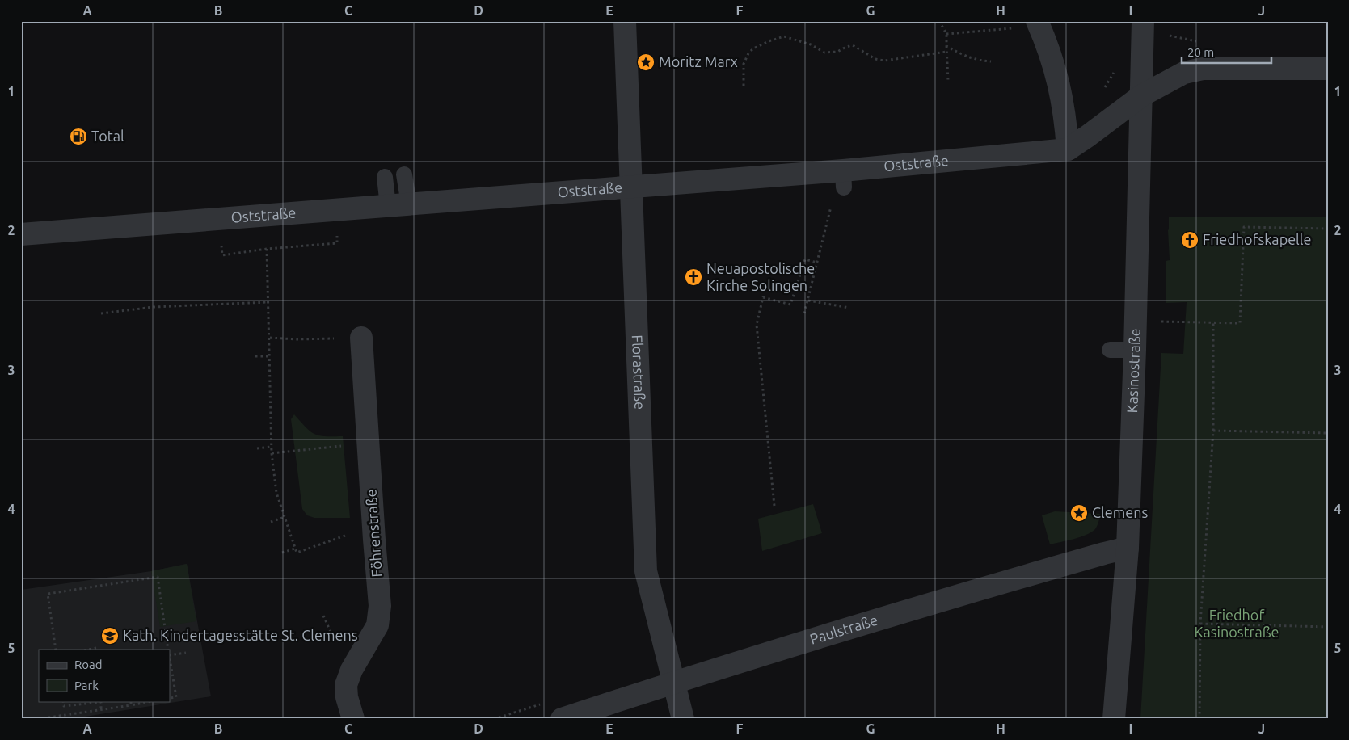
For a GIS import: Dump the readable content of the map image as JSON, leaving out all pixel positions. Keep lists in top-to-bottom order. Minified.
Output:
{"streets":{"street":["Oststraße","Kasinostraße","Florastraße","Föhrenstraße","Paulstraße"]},"crossings":[["Oststraße","Kasinostraße"],["Oststraße","Florastraße"],["Kasinostraße","Paulstraße"],["Florastraße","Paulstraße"]],"parks":["Friedhof Kasinostraße"],"places":{"place":["Moritz Marx","Clemens"],"fuel station":["Total"],"church":["Friedhofskapelle","Neuapostolische Kirche Solingen"],"school or university":["Kath. Kindertagesstätte St. Clemens"]},"legend":["Road","Park"],"scale_bar":"20 m","grid":{"columns":["A","B","C","D","E","F","G","H","I","J"],"rows":["1","2","3","4","5"]}}
